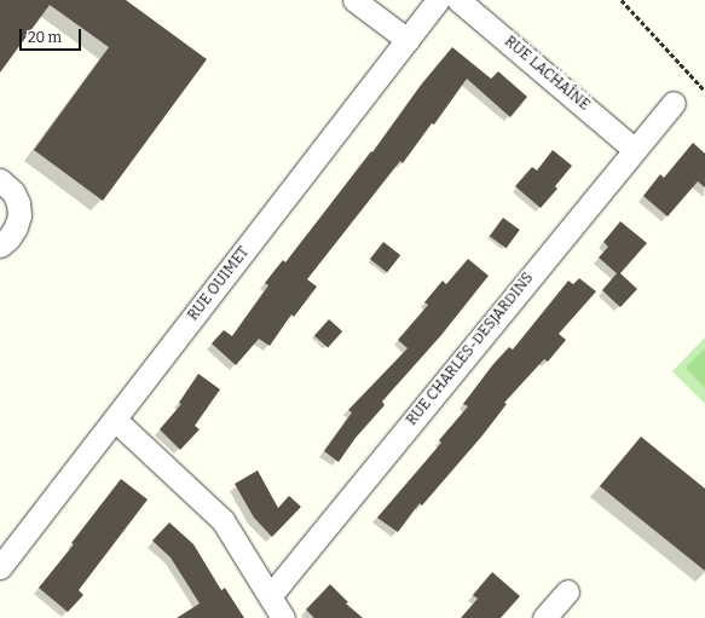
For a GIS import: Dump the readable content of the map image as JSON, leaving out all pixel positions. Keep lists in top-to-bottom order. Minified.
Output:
{"streets":{"street":["RUE LACHAÎNE","RUE OUIMET","RUE CHARLES-DESJARDINS"]},"crossings":[["RUE LACHAÎNE","RUE CHARLES-DESJARDINS"]],"scale_bar":"20 m"}
